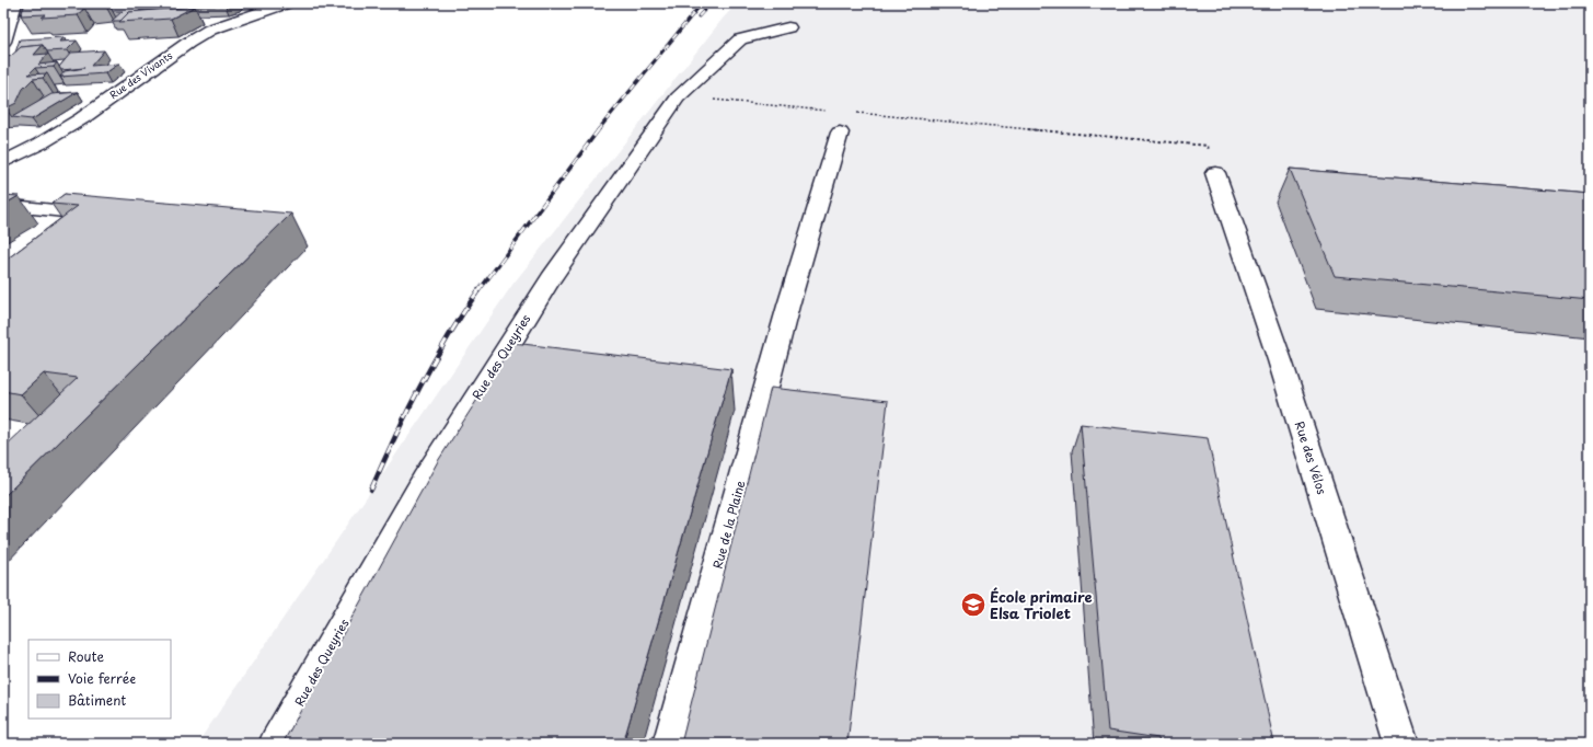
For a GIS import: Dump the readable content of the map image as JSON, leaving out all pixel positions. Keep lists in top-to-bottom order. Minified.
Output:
{"streets":{"street":["Rue des Vivants","Rue des Queyries","Rue des Vélos","Rue de la Plaine"]},"places":{"school or university":["École primaire Elsa Triolet"]},"legend":["Route","Voie ferrée","Bâtiment"]}
